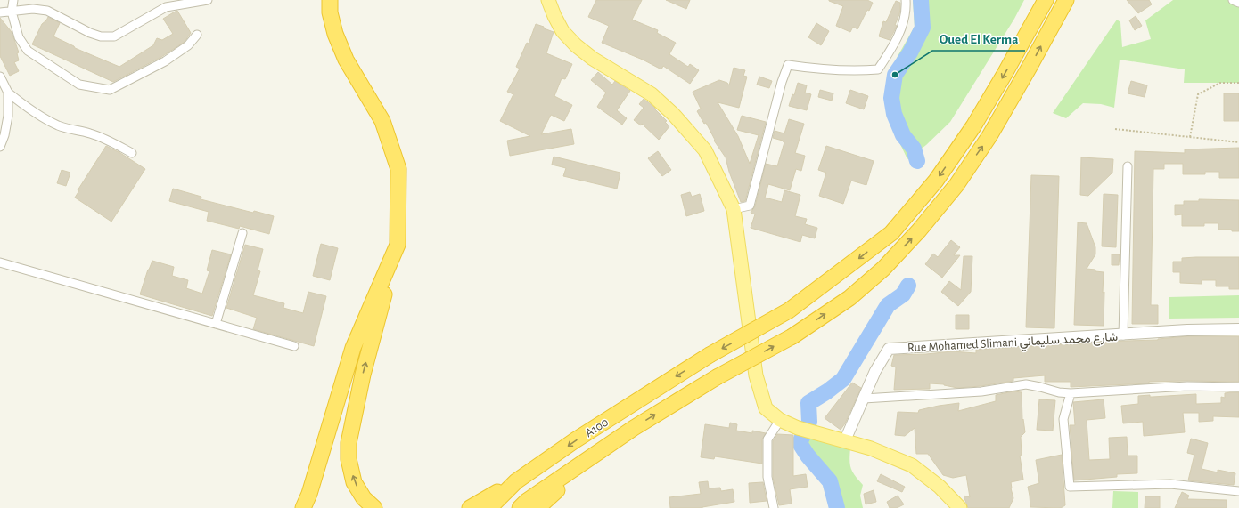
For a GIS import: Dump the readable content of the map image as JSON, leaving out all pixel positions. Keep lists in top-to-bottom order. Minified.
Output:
{"streets":{"highway":["A100"],"street":["Rue Mohamed Slimani شارع محمد سليماني"]},"places":["Oued El Kerma"]}
